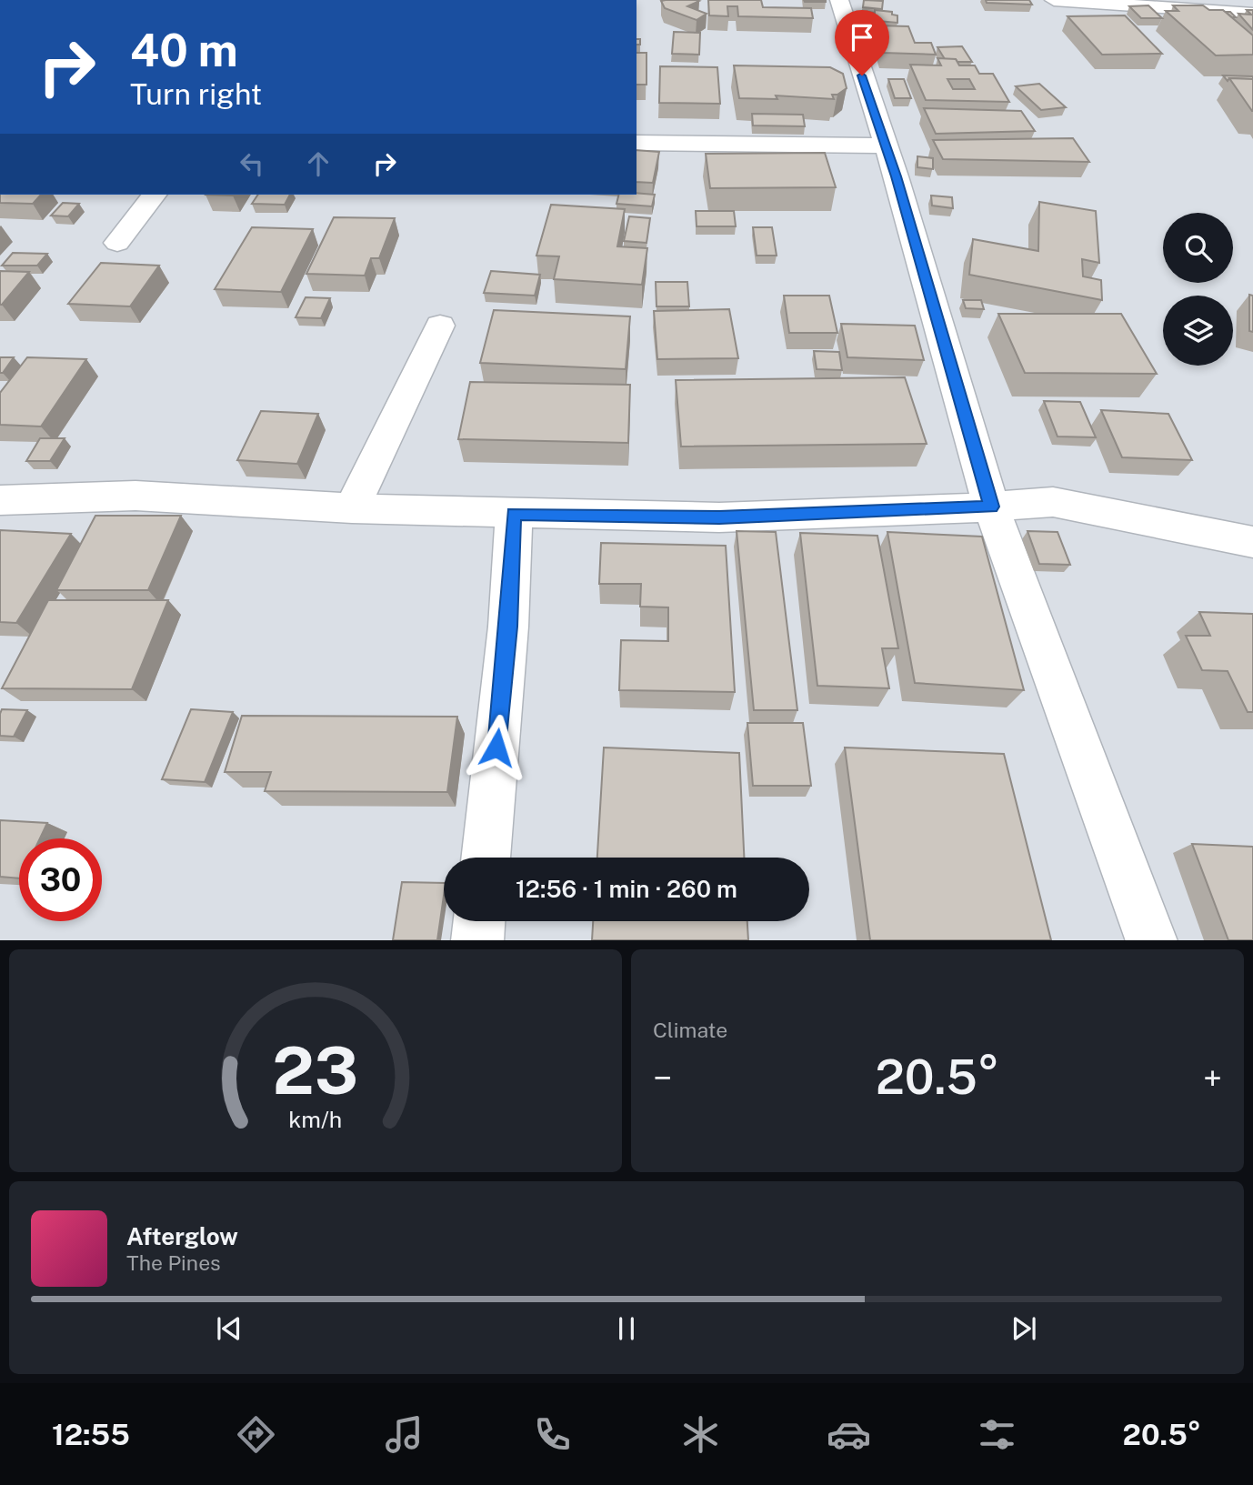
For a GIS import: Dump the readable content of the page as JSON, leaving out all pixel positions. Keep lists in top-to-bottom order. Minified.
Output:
{"page":{"turn":["40 m","Turn right"],"limit":"30","trip":"12:56 · 1 min · 260 m","tile":"Climate","heat":["−","20.5°","+"],"song":["Afterglow","The Pines"],"tabs":["12:55","20.5°"],"gauge":["23","km/h"]}}
